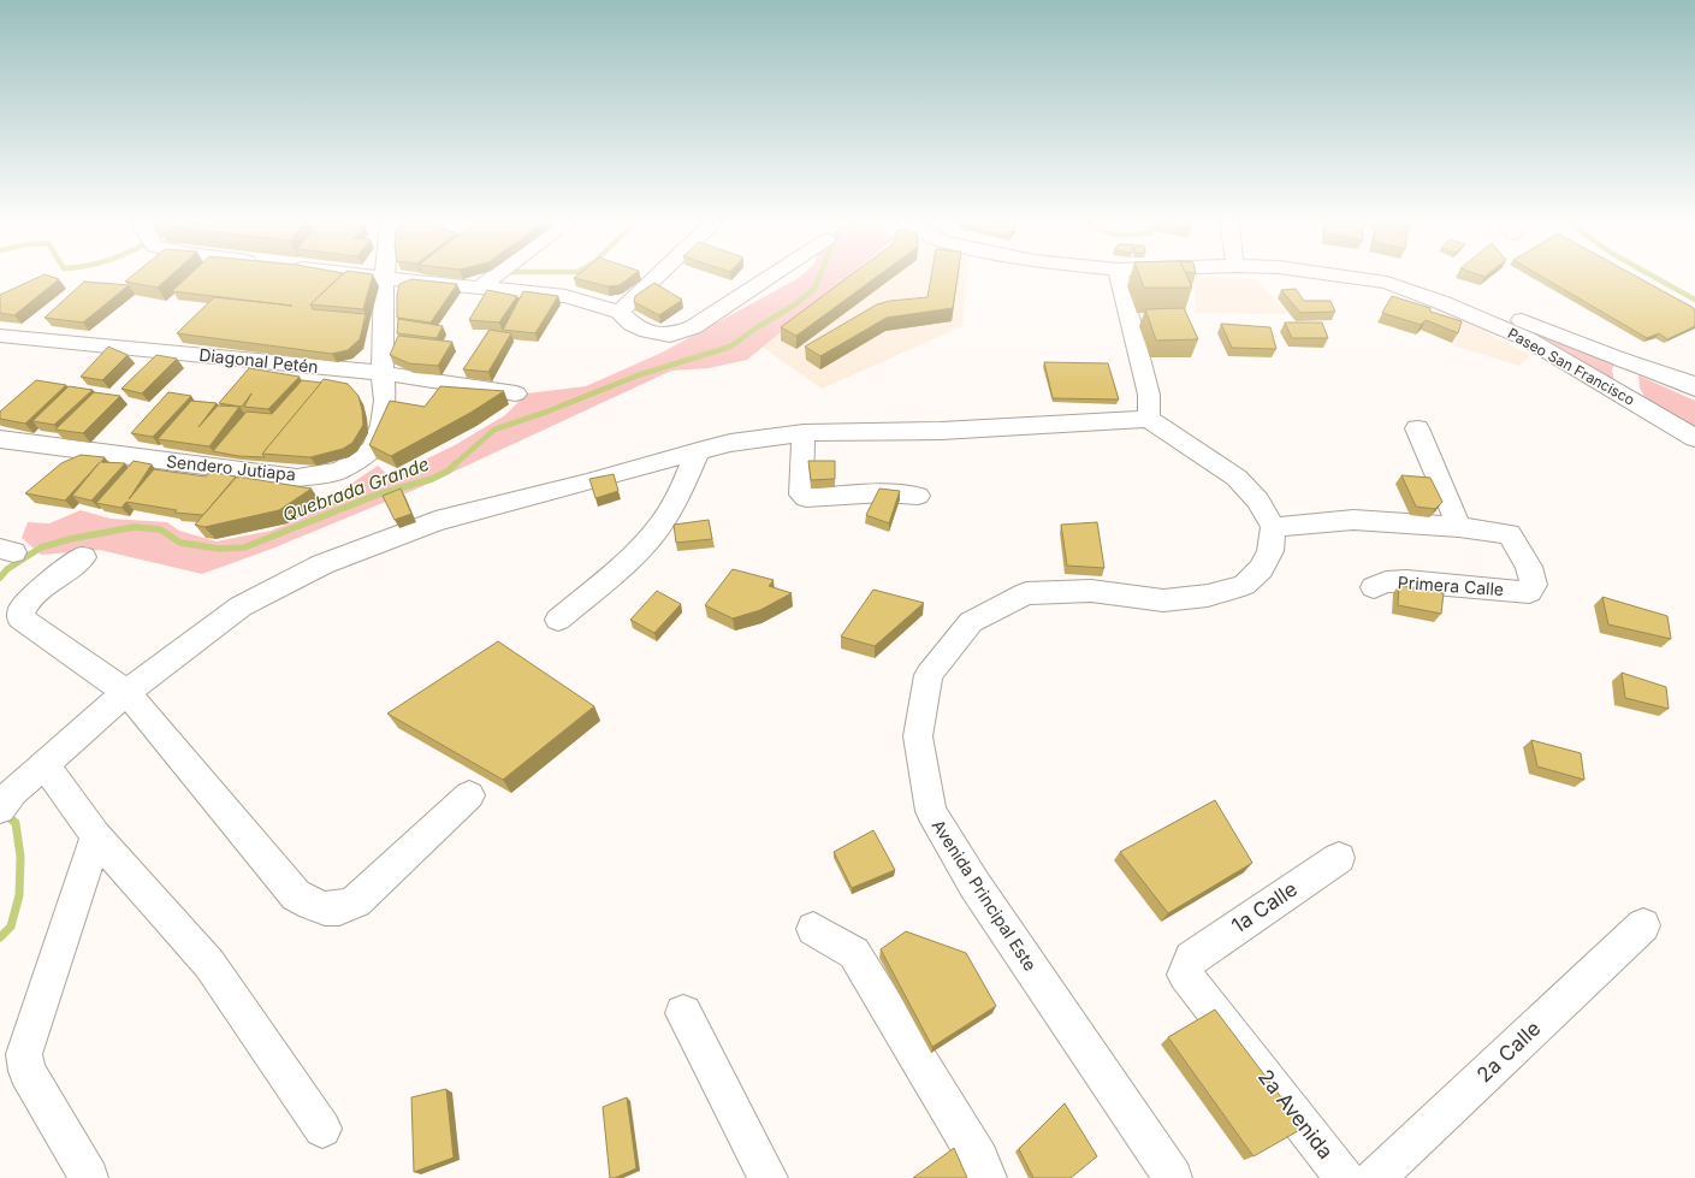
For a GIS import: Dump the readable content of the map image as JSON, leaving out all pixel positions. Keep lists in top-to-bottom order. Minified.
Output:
{"streets":{"main road":["Diagonal Petén","Paseo San Francisco","Sendero Jutiapa","Primera Calle","Avenida Principal Este","1a Calle","2a Calle","2a Avenida"]},"crossings":[["Diagonal Petén","Sendero Jutiapa"],["1a Calle","2a Avenida"]],"water":["Quebrada Grande"]}
